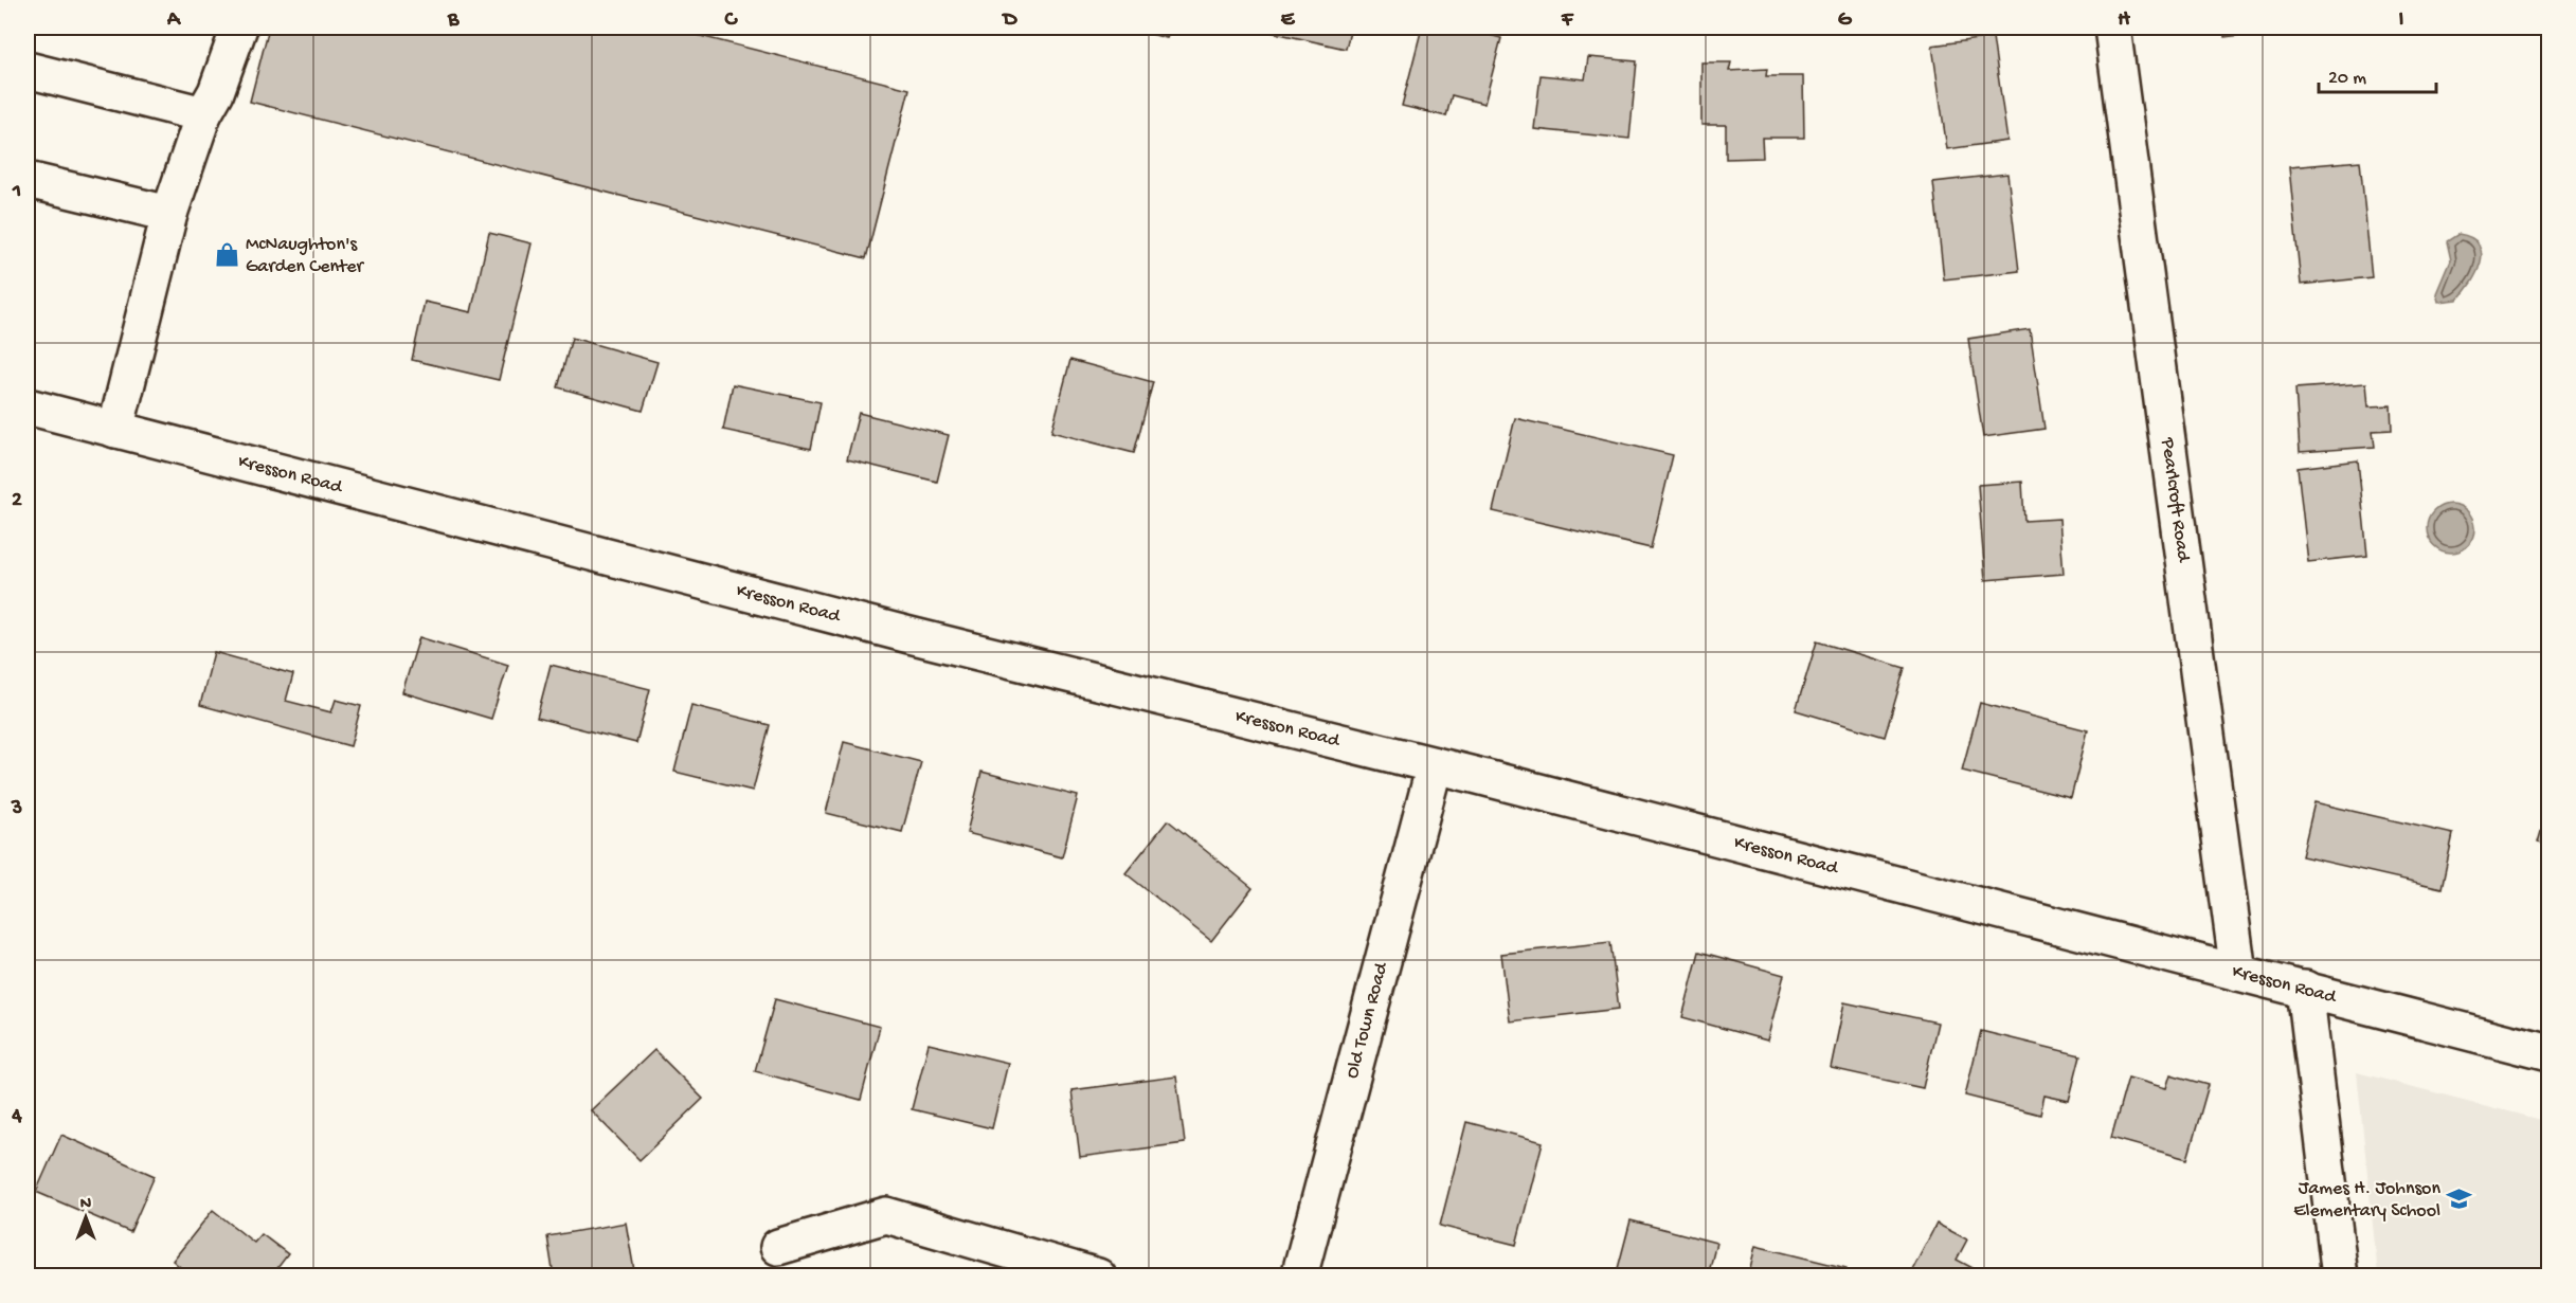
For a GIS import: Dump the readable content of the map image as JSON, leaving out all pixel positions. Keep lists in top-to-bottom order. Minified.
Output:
{"streets":{"street":["Kresson Road","Pearlcroft Road","Old Town Road"]},"crossings":[["Kresson Road","Pearlcroft Road"],["Kresson Road","Old Town Road"]],"places":{"shop":["McNaughton's Garden Center"],"school or university":["James H. Johnson Elementary School"]},"scale_bar":"20 m","north":"top","grid":{"columns":["A","B","C","D","E","F","G","H","I"],"rows":["1","2","3","4"]}}
